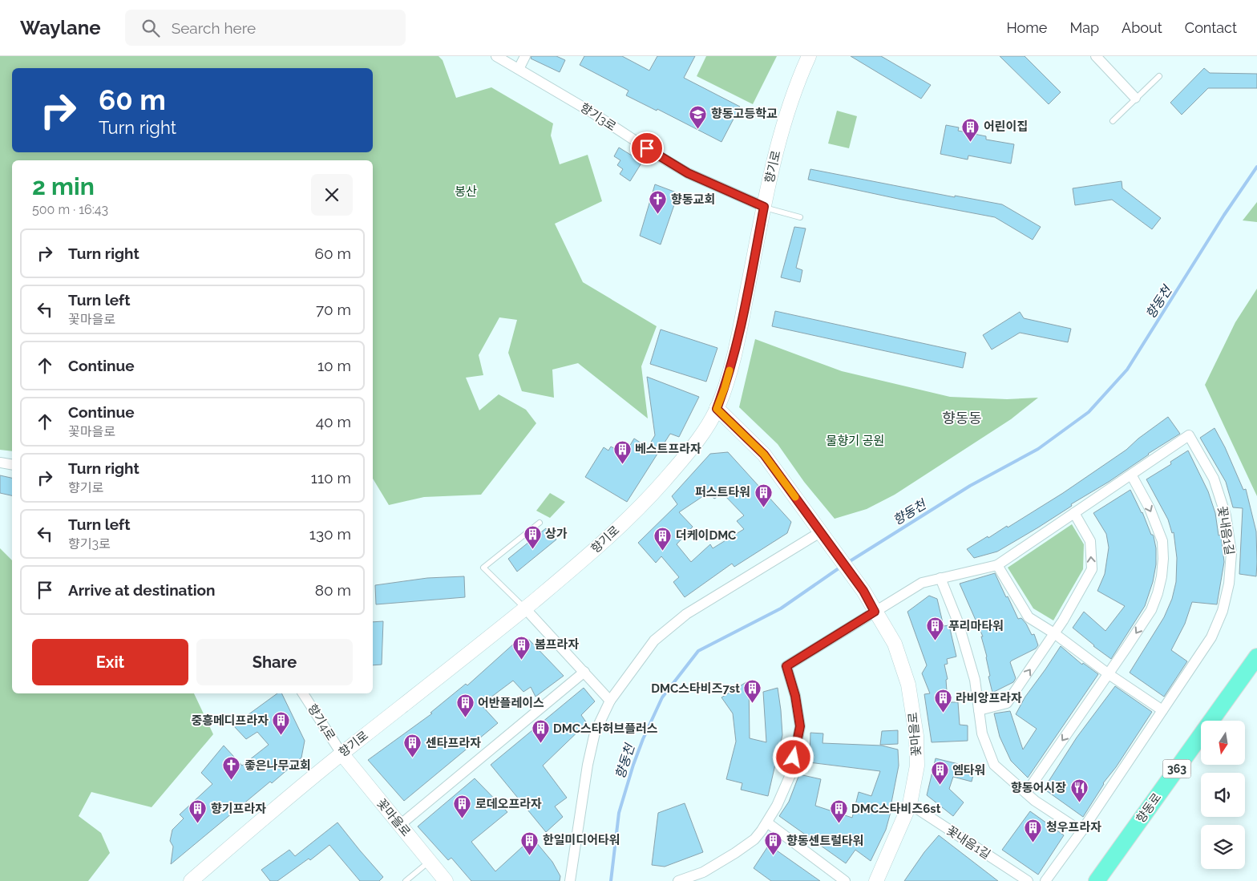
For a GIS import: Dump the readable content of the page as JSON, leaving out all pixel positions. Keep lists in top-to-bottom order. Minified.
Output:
{"streets":{"main road":["향기로","꽃마을로","363","향동로"],"street":["향기3로","꽃내음1길","향기4로"]},"crossings":[["향기3로","향기로"],["향기로","향기4로"],["향기로","꽃마을로"],["꽃내음1길","꽃마을로"],["향기4로","꽃마을로"]],"districts":["향동동"],"water":["향동천"],"parks":["봉산","물향기 공원"],"places":{"school or university":["향동고등학교"],"building":["어린이집","베스트프라자","퍼스트타워","상가","더케이DMC","푸리마타워","봄프라자","DMC스타비즈7st","라비앙프라자","어반플레이스","중흥메디프라자","DMC스타허브플러스","센타프라자","엠타워","로데오프라자","향기프라자","DMC스타비즈6st","청우프라자","한일미디어타워","향동센트럴타워"],"church":["향동교회","좋은나무교회"],"restaurant":["향동어시장"]},"north":"bottom","page":{"header":"Waylane","search":"Search here","nav":["Home","Map","About","Contact"],"turn":["60 m","Turn right"],"heading":["2 min","500 m · 16:43"],"list":[{"name":"Turn right","value":"60 m"},{"name":"Turn left","note":"꽃마을로","value":"70 m"},{"name":"Continue","value":"10 m"},{"name":"Continue","note":"꽃마을로","value":"40 m"},{"name":"Turn right","note":"향기로","value":"110 m"},{"name":"Turn left","note":"향기3로","value":"130 m"},{"name":"Arrive at destination","value":"80 m"}],"buttons":["Exit","Share"]}}
